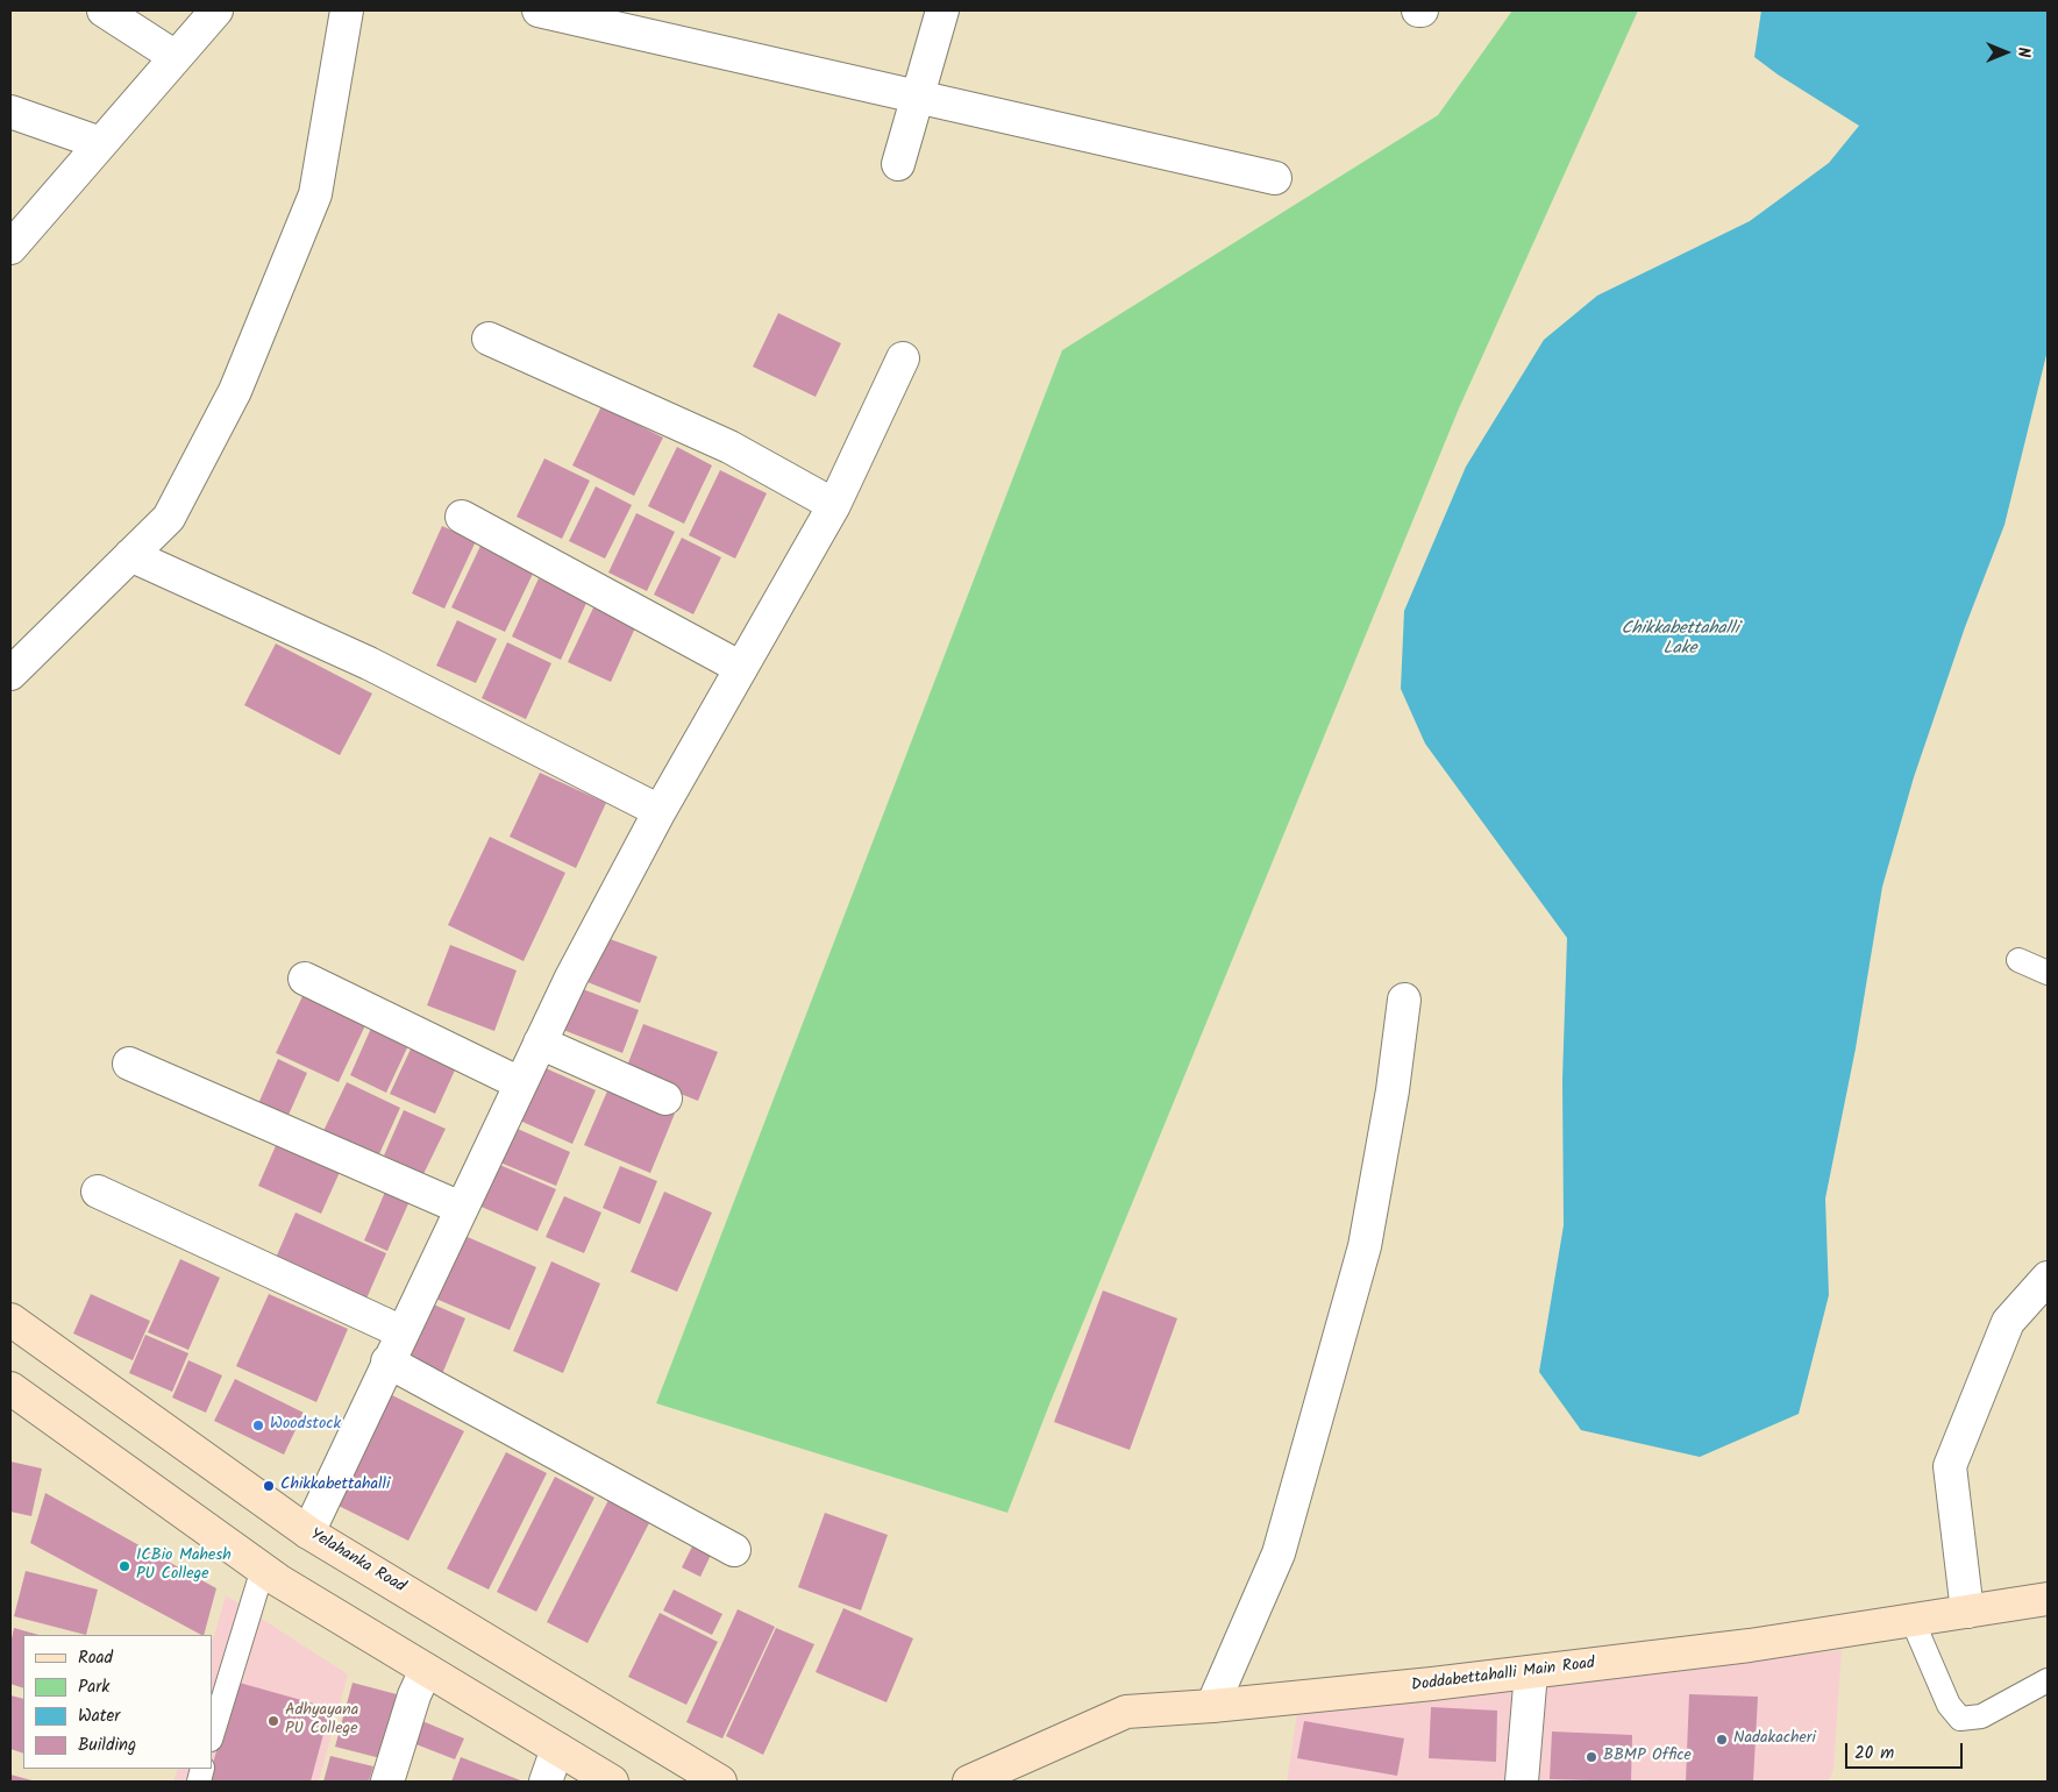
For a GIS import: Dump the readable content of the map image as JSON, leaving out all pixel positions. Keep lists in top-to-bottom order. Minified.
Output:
{"streets":{"main road":["Yelahanka Road","Doddabettahalli Main Road"]},"water":["Chikkabettahalli Lake"],"places":["Woodstock","Chikkabettahalli","ICBio Mahesh PU College","Adhyayana PU College","Nadakacheri","BBMP Office"],"legend":["Road","Park","Water","Building"],"scale_bar":"20 m","north":"right"}
